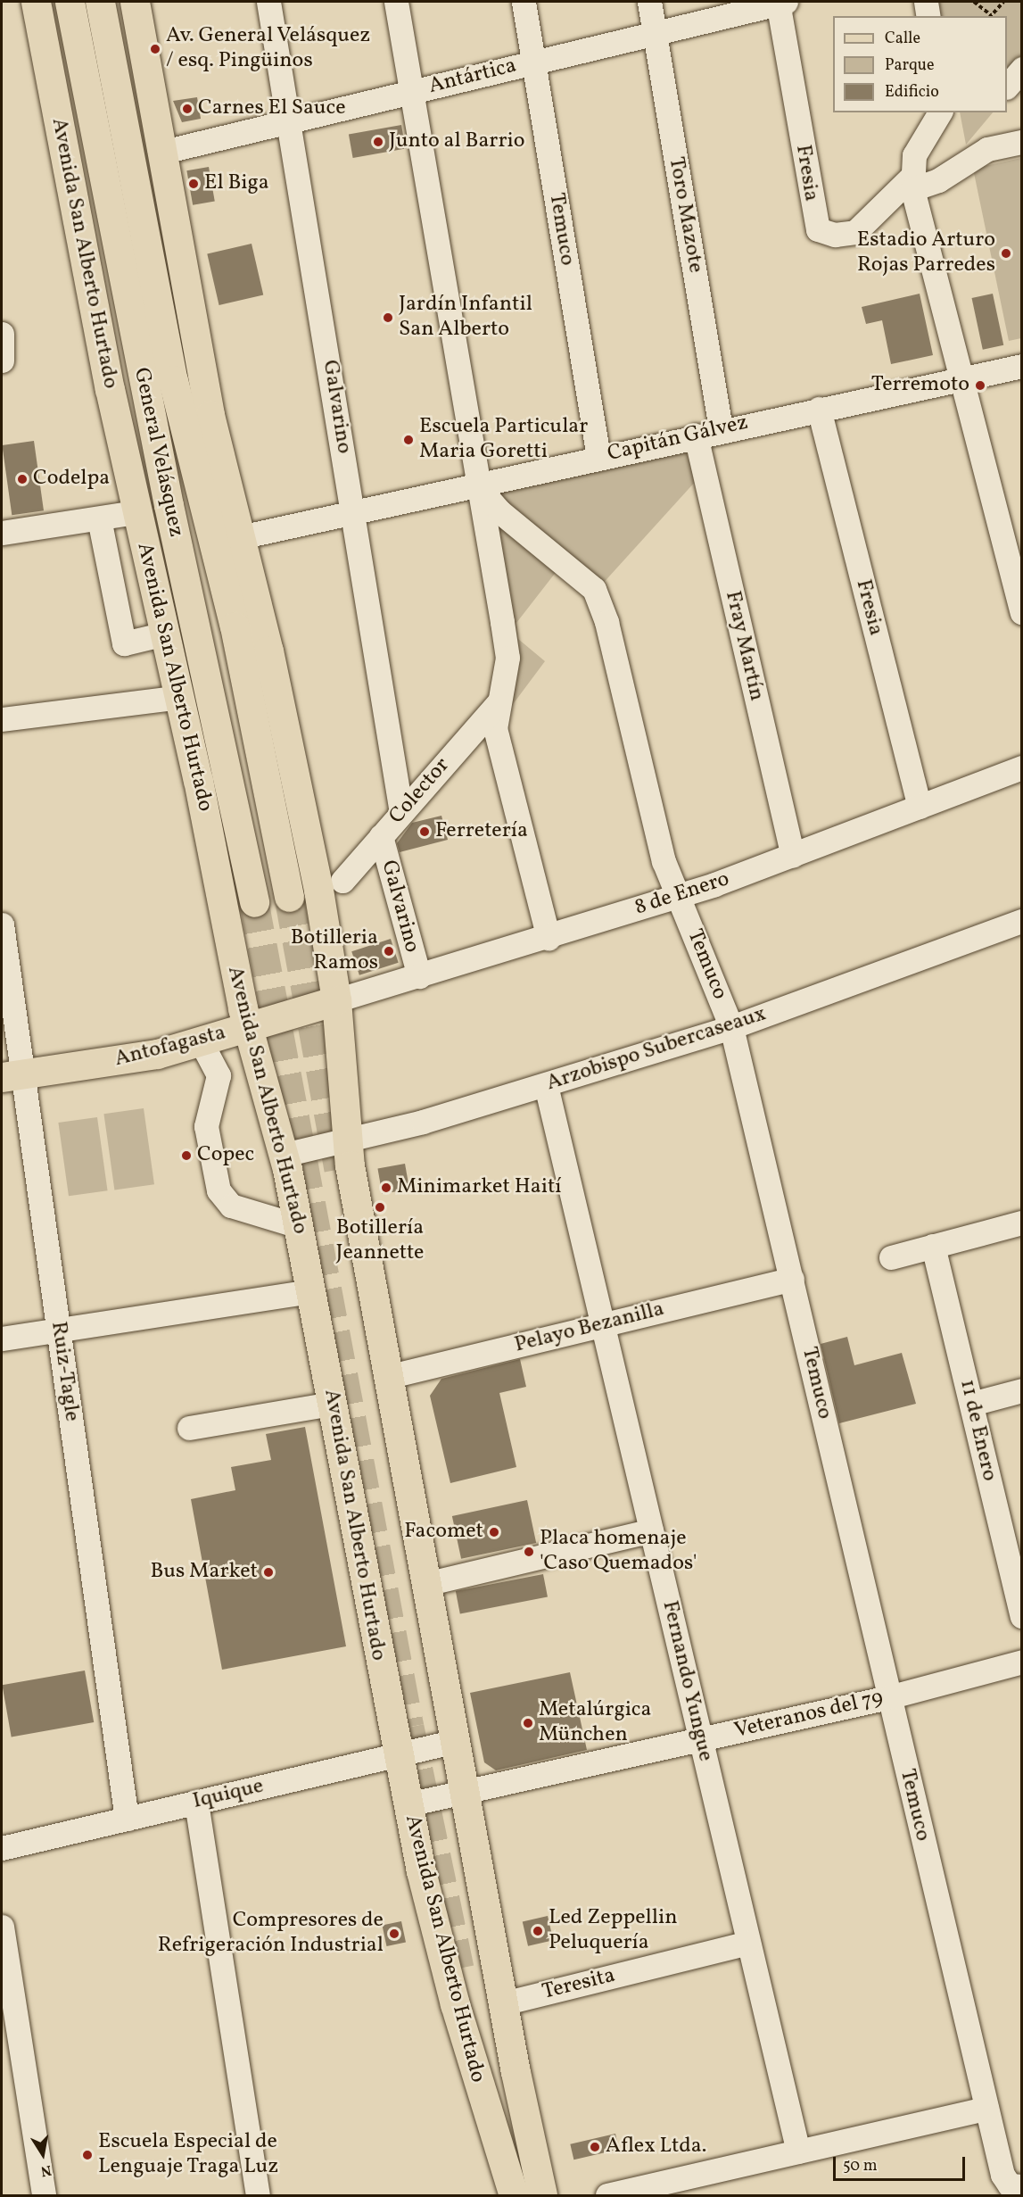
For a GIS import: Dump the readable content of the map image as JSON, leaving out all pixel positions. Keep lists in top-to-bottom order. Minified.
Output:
{"streets":{"main road":["Avenida San Alberto Hurtado","General Velásquez","Antofagasta"],"street":["Antártica","Fresia","Toro Mazote","Temuco","Galvarino","Capitán Gálvez","Fray Martín","Colector","8 de Enero","Arzobispo Subercaseaux","Pelayo Bezanilla","Ruiz-Tagle","11 de Enero","Fernando Yungue","Veteranos del 79","Iquique","Teresita"]},"crossings":[["Antártica","Fresia"],["Antártica","Toro Mazote"],["Antártica","Temuco"],["Antártica","Avenida San Alberto Hurtado"],["Antártica","Galvarino"],["Fresia","Capitán Gálvez"],["Fresia","8 de Enero"],["Toro Mazote","Capitán Gálvez"],["Temuco","Capitán Gálvez"],["Temuco","8 de Enero"],["Temuco","Arzobispo Subercaseaux"],["Temuco","Pelayo Bezanilla"],["Temuco","Veteranos del 79"],["Avenida San Alberto Hurtado","Capitán Gálvez"],["Avenida San Alberto Hurtado","8 de Enero"],["Avenida San Alberto Hurtado","Antofagasta"],["Avenida San Alberto Hurtado","Arzobispo Subercaseaux"],["Avenida San Alberto Hurtado","Pelayo Bezanilla"],["Avenida San Alberto Hurtado","Veteranos del 79"],["Avenida San Alberto Hurtado","Iquique"],["Avenida San Alberto Hurtado","Teresita"],["Galvarino","Capitán Gálvez"],["Galvarino","Colector"],["Galvarino","8 de Enero"],["Capitán Gálvez","Fray Martín"],["Fray Martín","8 de Enero"],["8 de Enero","Antofagasta"],["Antofagasta","Ruiz-Tagle"],["Arzobispo Subercaseaux","Fernando Yungue"],["Pelayo Bezanilla","Fernando Yungue"],["Ruiz-Tagle","Iquique"],["Fernando Yungue","Veteranos del 79"],["Fernando Yungue","Teresita"]],"places":["Av. General Velásquez / esq. Pingüinos","Carnes El Sauce","Junto al Barrio","El Biga","Estadio Arturo Rojas Parredes","Jardín Infantil San Alberto","Terremoto","Escuela Particular Maria Goretti","Codelpa","Ferretería","Botilleria Ramos","Copec","Minimarket Haití","Botillería Jeannette","Facomet","Placa homenaje 'Caso Quemados'","Bus Market","Metalúrgica München","Led Zeppellin Peluquería","Compresores de Refrigeración Industrial","Aflex Ltda.","Escuela Especial de Lenguaje Traga Luz"],"legend":["Calle","Parque","Edificio"],"scale_bar":"50 m","north":"bottom"}
